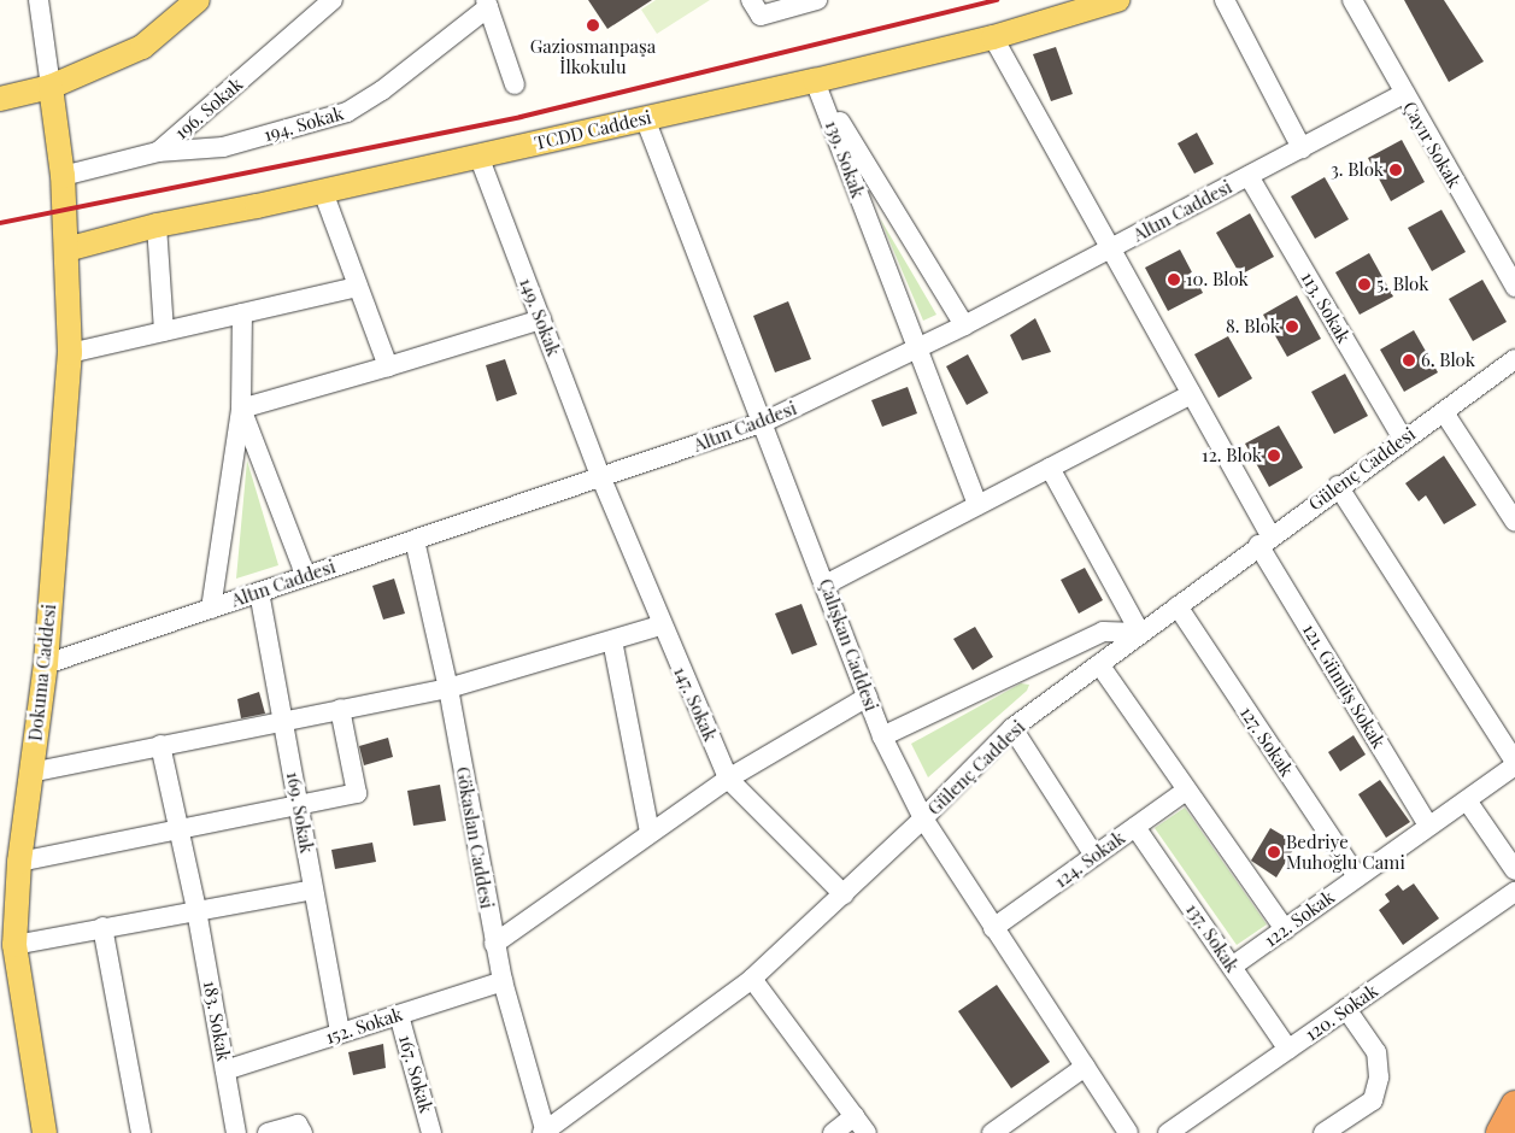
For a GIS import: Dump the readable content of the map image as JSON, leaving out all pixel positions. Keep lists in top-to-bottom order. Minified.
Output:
{"streets":{"main road":["TCDD Caddesi","Dokuma Caddesi"],"street":["196. Sokak","194. Sokak","Çayır Sokak","139. Sokak","Altın Caddesi","113. Sokak","149. Sokak","Gülenç Caddesi","Çalışkan Caddesi","121. Gümüş Sokak","147. Sokak","127. Sokak","169. Sokak","Gökaslan Caddesi","124. Sokak","122. Sokak","137. Sokak","120. Sokak","183. Sokak","152. Sokak","167. Sokak"]},"crossings":[["196. Sokak","194. Sokak"],["196. Sokak","Dokuma Caddesi"],["TCDD Caddesi","139. Sokak"],["TCDD Caddesi","149. Sokak"],["TCDD Caddesi","Çalışkan Caddesi"],["TCDD Caddesi","Dokuma Caddesi"],["TCDD Caddesi","121. Gümüş Sokak"],["Çayır Sokak","Altın Caddesi"],["139. Sokak","Altın Caddesi"],["Altın Caddesi","113. Sokak"],["Altın Caddesi","149. Sokak"],["Altın Caddesi","Çalışkan Caddesi"],["Altın Caddesi","Dokuma Caddesi"],["Altın Caddesi","121. Gümüş Sokak"],["Altın Caddesi","147. Sokak"],["Altın Caddesi","169. Sokak"],["Altın Caddesi","Gökaslan Caddesi"],["113. Sokak","Gülenç Caddesi"],["149. Sokak","147. Sokak"],["Gülenç Caddesi","Çalışkan Caddesi"],["Gülenç Caddesi","121. Gümüş Sokak"],["Gülenç Caddesi","147. Sokak"],["Gülenç Caddesi","127. Sokak"],["Gülenç Caddesi","Gökaslan Caddesi"],["Çalışkan Caddesi","124. Sokak"],["121. Gümüş Sokak","122. Sokak"],["127. Sokak","122. Sokak"],["169. Sokak","152. Sokak"],["Gökaslan Caddesi","152. Sokak"],["124. Sokak","137. Sokak"],["122. Sokak","137. Sokak"],["137. Sokak","120. Sokak"],["183. Sokak","152. Sokak"],["152. Sokak","167. Sokak"]],"places":["Gaziosmanpaşa İlkokulu","3. Blok","10. Blok","5. Blok","8. Blok","6. Blok","12. Blok","Bedriye Muhoğlu Cami"]}
